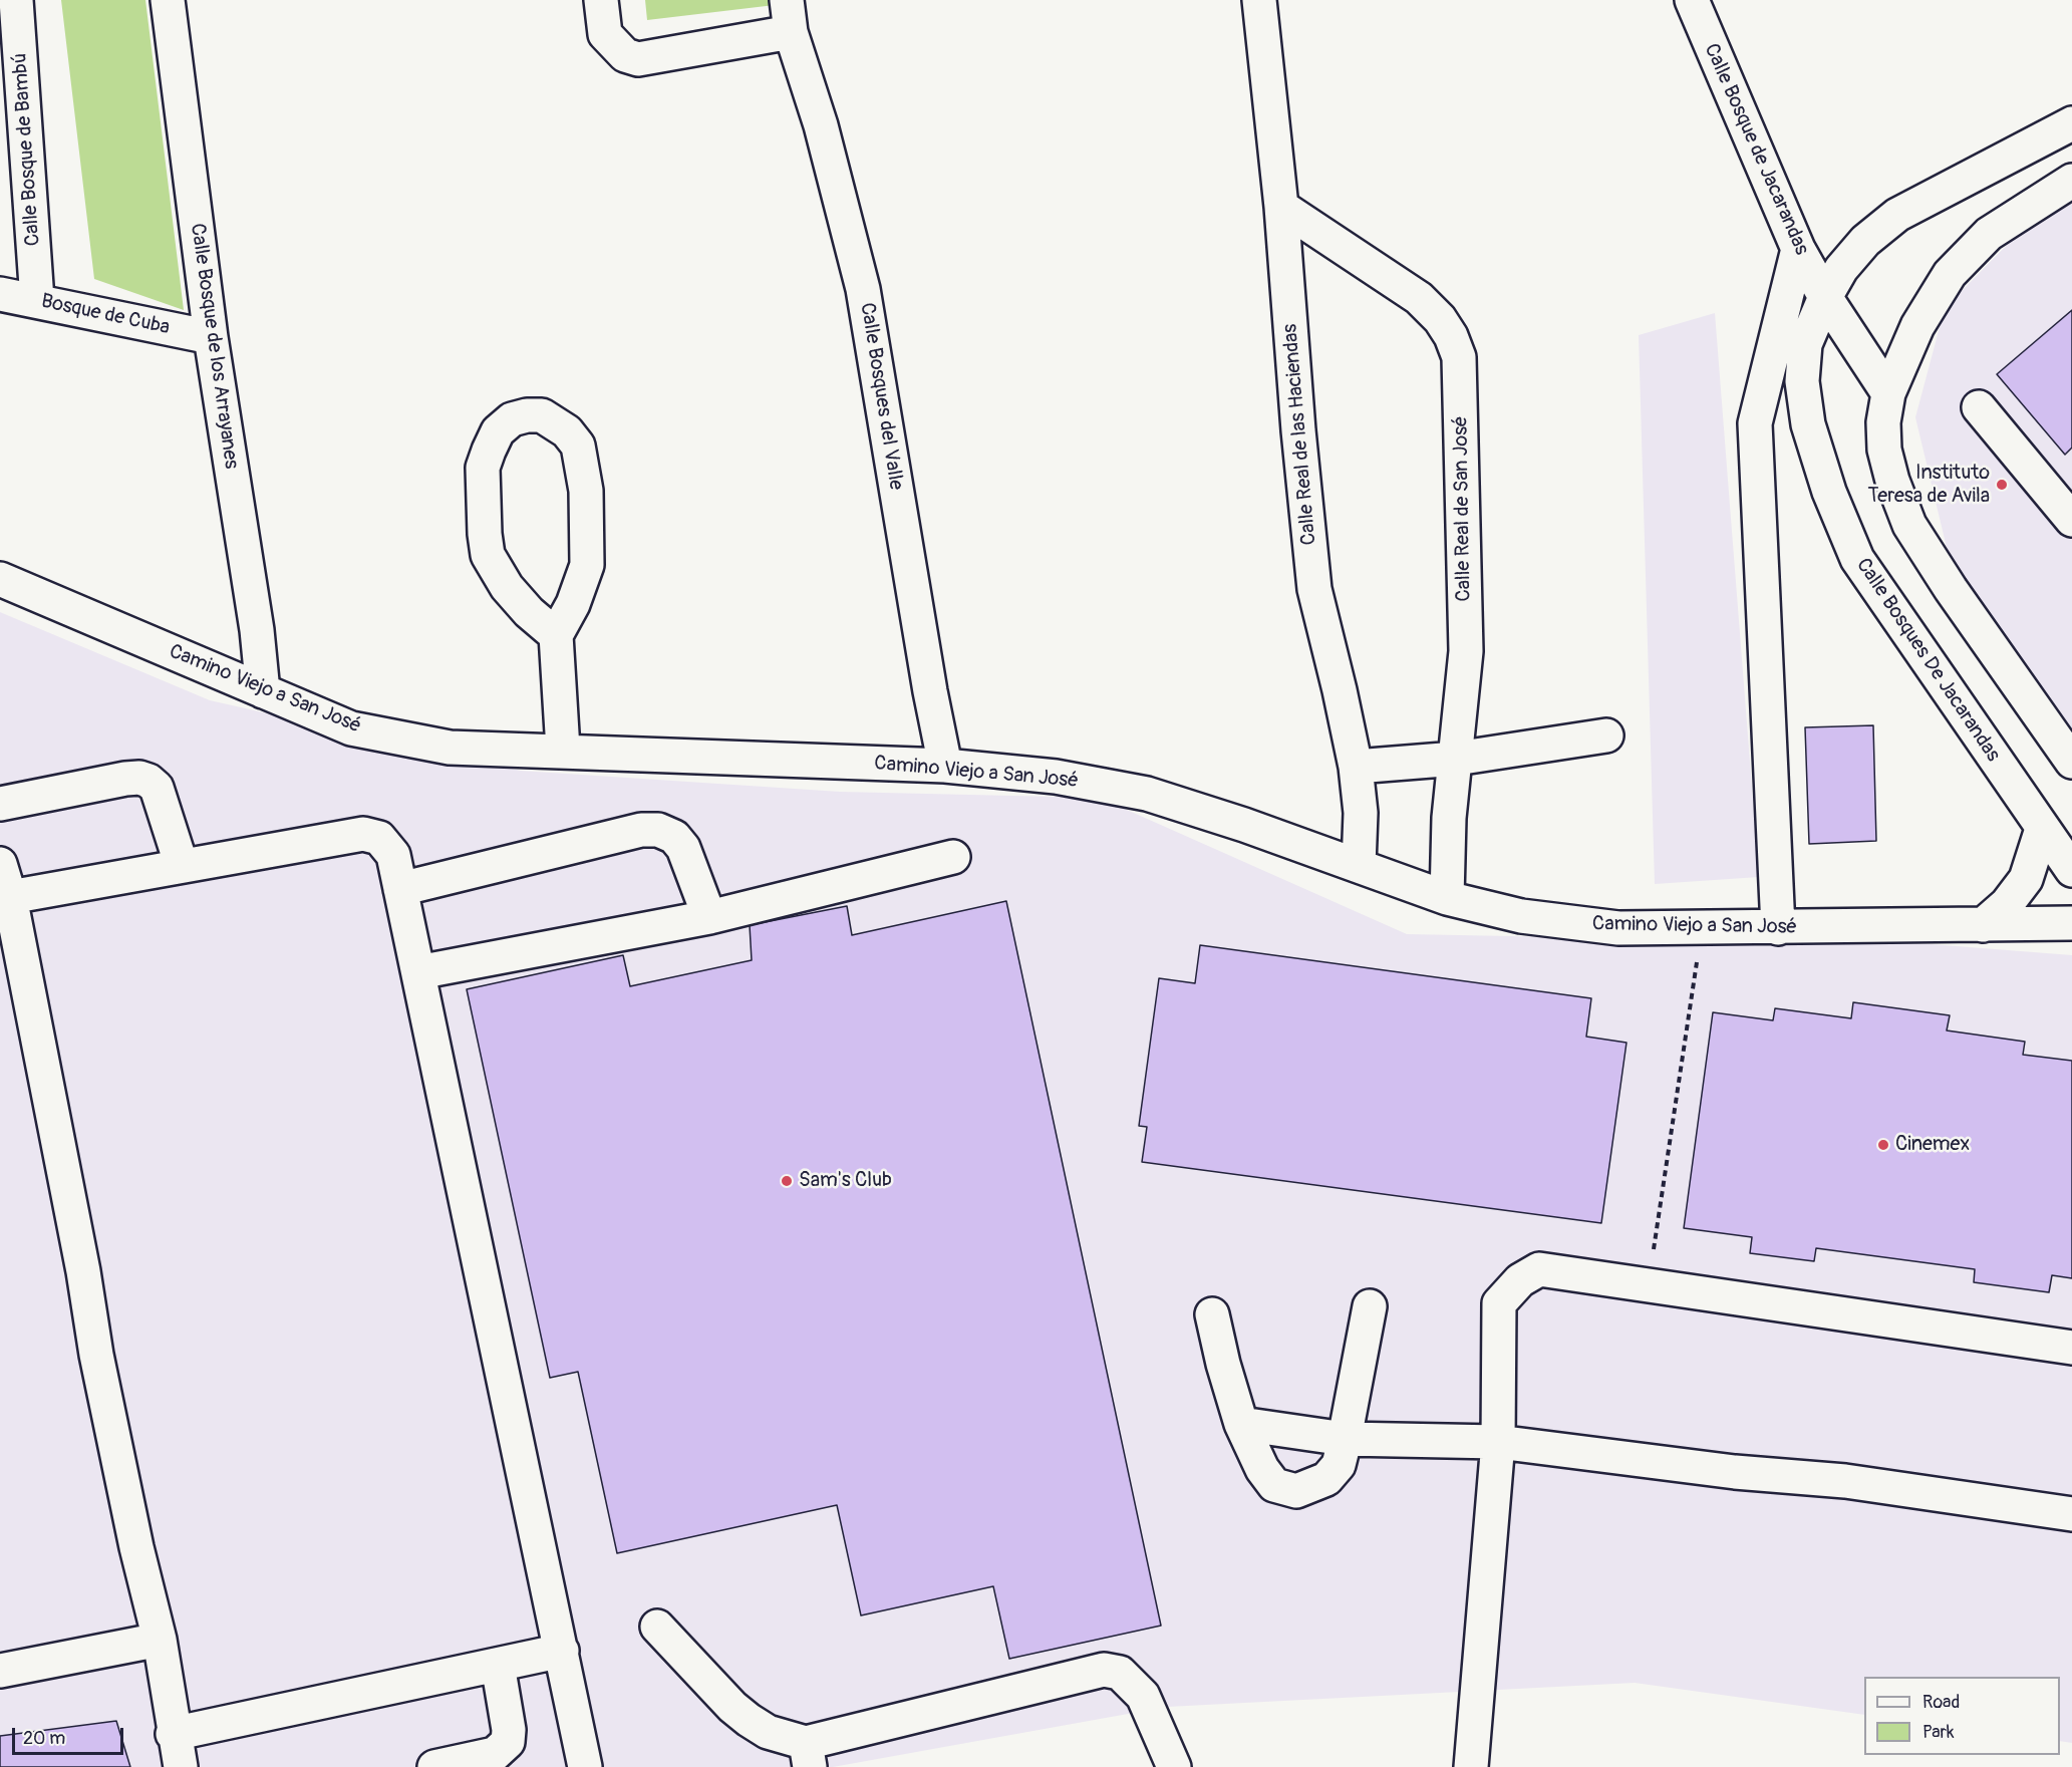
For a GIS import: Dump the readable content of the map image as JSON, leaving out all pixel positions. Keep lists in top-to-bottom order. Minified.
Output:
{"streets":{"street":["Calle Bosque de Bambú","Calle Bosque de Jacarandas","Bosque de Cuba","Calle Bosque de los Arrayanes","Calle Bosques del Valle","Calle Real de las Haciendas","Calle Real de San José","Calle Bosques De Jacarandas","Camino Viejo a San José"]},"crossings":[["Calle Bosque de Bambú","Bosque de Cuba"],["Calle Bosque de Jacarandas","Calle Bosques De Jacarandas"],["Bosque de Cuba","Calle Bosque de los Arrayanes"],["Calle Bosque de los Arrayanes","Camino Viejo a San José"],["Calle Bosques del Valle","Camino Viejo a San José"],["Calle Real de las Haciendas","Calle Real de San José"],["Calle Real de las Haciendas","Camino Viejo a San José"],["Calle Real de San José","Camino Viejo a San José"]],"places":["Instituto Teresa de Avila","Cinemex","Sam's Club"],"legend":["Road","Park"],"scale_bar":"20 m"}
